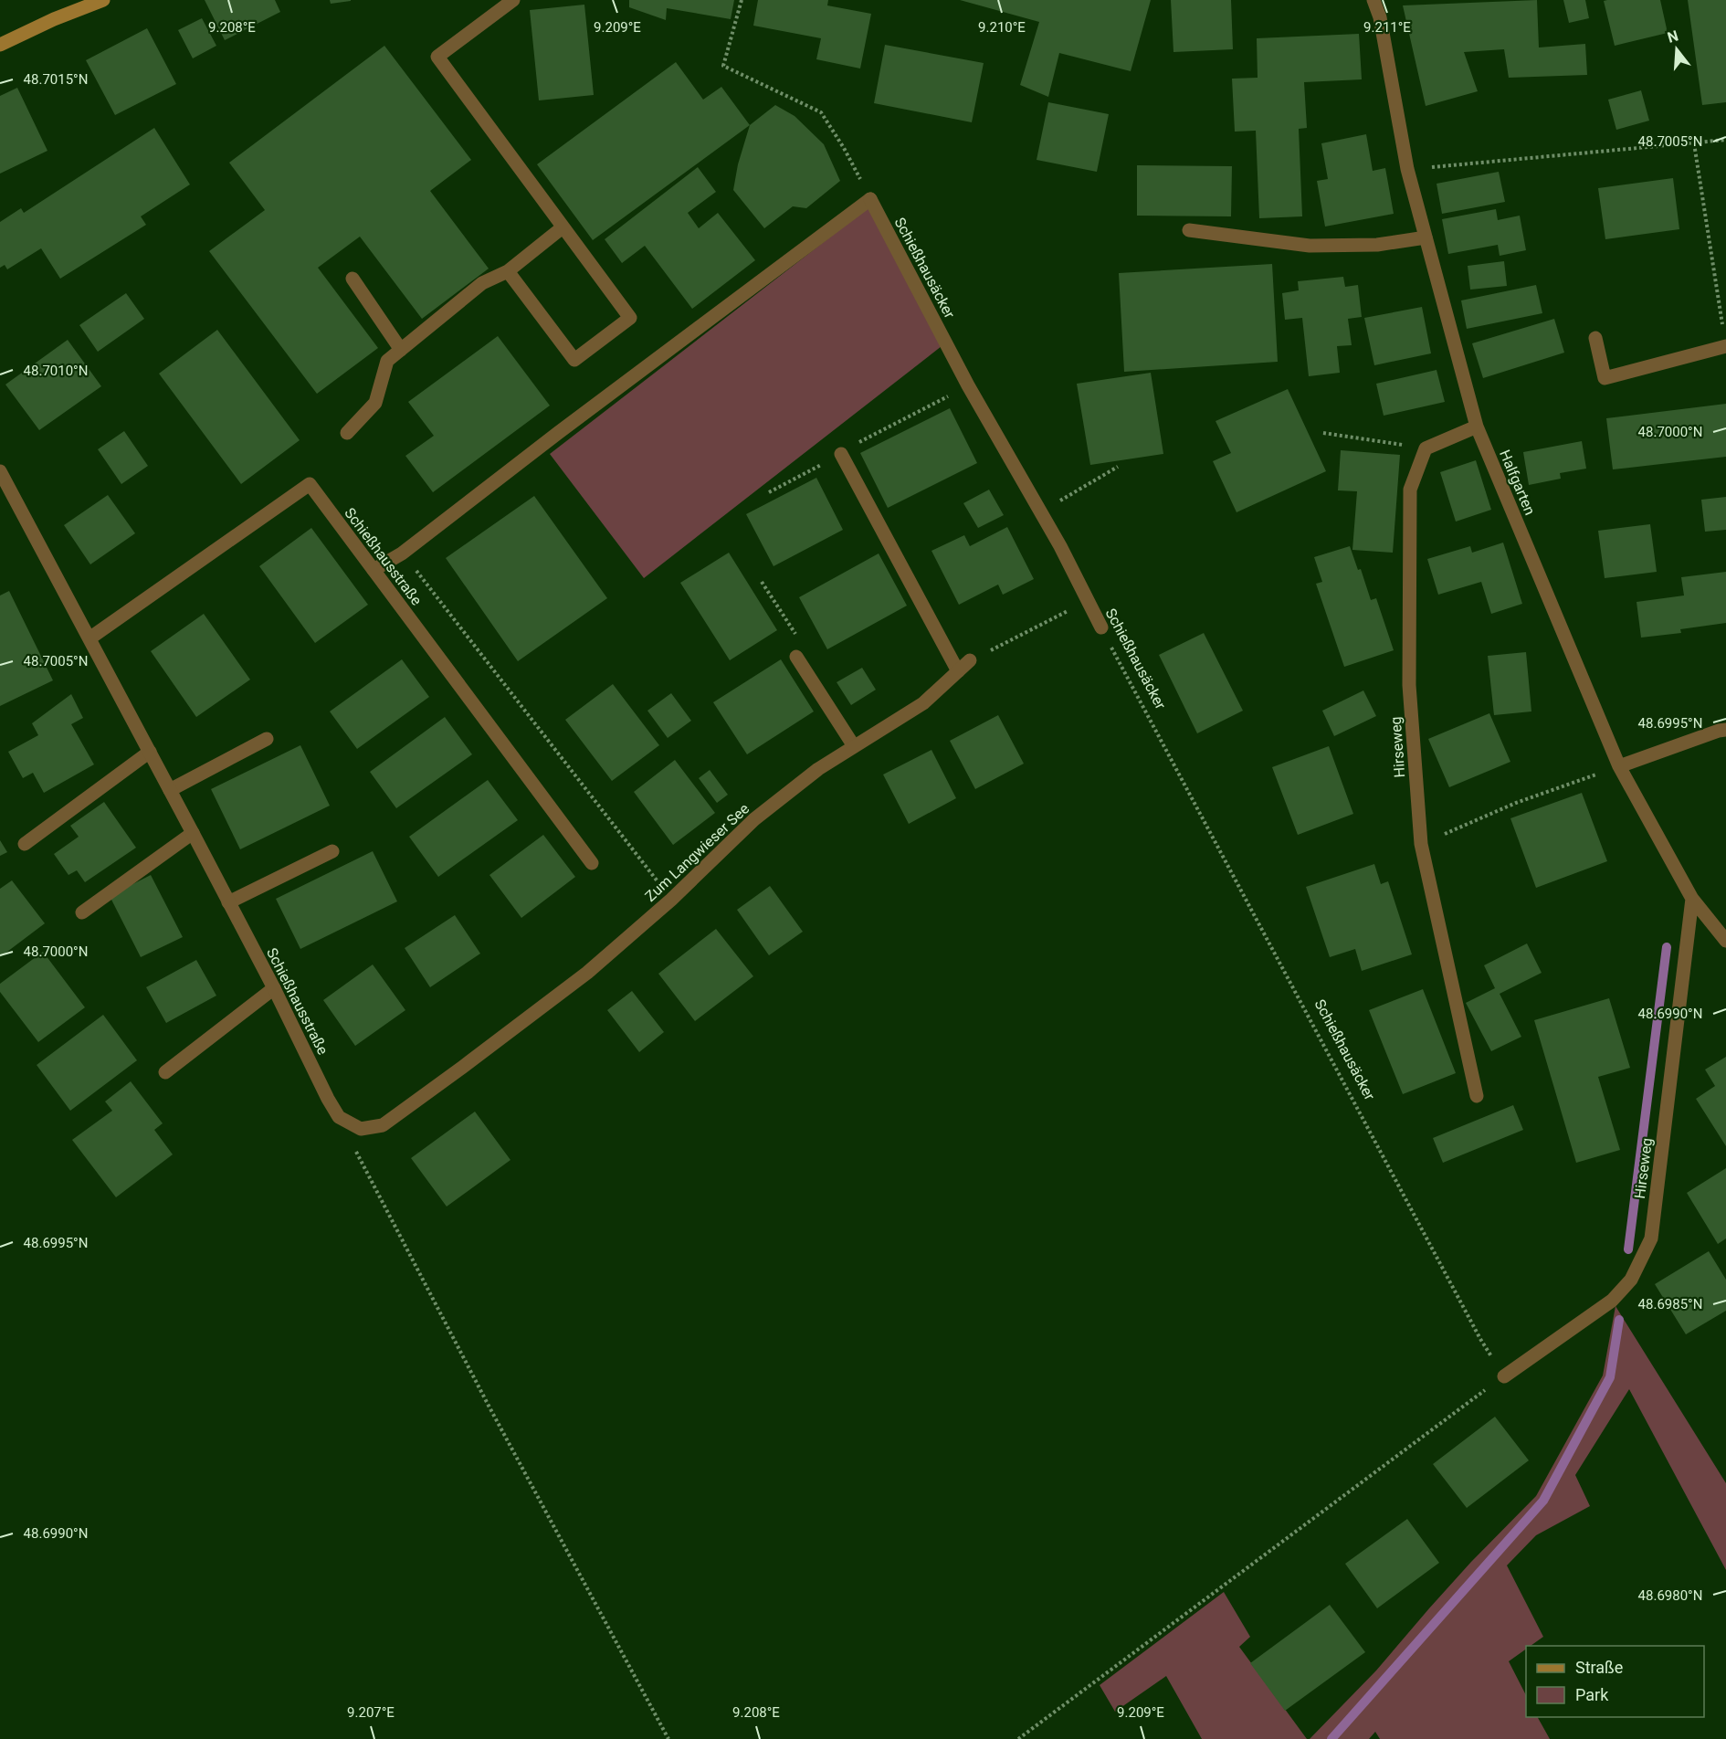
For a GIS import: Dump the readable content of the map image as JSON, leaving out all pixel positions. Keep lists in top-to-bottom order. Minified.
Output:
{"streets":{"street":["Schießhausäcker","Halfgarten","Schießhausstraße","Hirseweg","Zum Langwieser See"]},"crossings":[["Schießhausäcker","Hirseweg"],["Halfgarten","Hirseweg"],["Schießhausstraße","Zum Langwieser See"]],"legend":["Straße","Park"],"north":"top","coordinates":["9.208°E","9.209°E","9.210°E","9.211°E","48.7015°N","48.7005°N","48.7010°N","48.7000°N","48.6995°N","48.6990°N","48.6985°N","48.6980°N","9.207°E"]}
